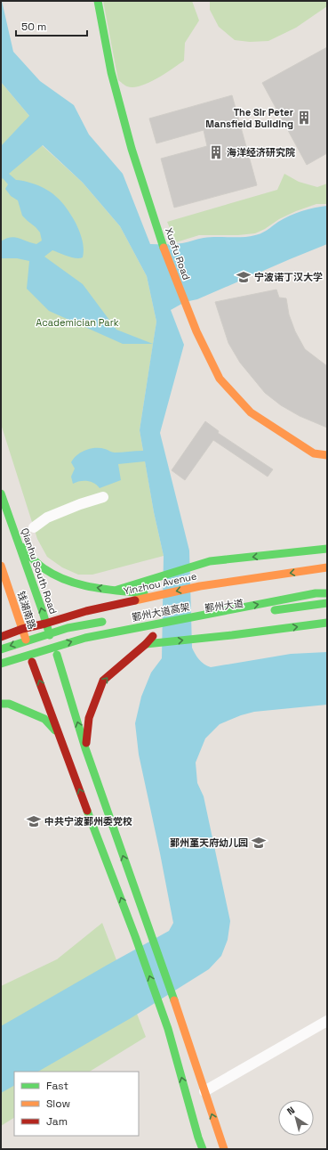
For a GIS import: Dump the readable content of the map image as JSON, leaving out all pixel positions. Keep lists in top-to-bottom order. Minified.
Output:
{"streets":{"main road":["Xuefu Road","Qianhu South Road","Yinzhou Avenue","鄞州大道","钱湖南路","鄞州大道高架"]},"crossings":[["Qianhu South Road","Yinzhou Avenue"],["Yinzhou Avenue","钱湖南路"]],"one_way":["Qianhu South Road","钱湖南路"],"parks":["Academician Park"],"places":{"building":["The Sir Peter Mansfield Building","海洋经济研究院"],"school or university":["宁波诺丁汉大学","中共宁波鄞州委党校","鄞州堇天府幼儿园"]},"legend":["Fast","Slow","Jam"],"scale_bar":"50 m","north":"top left"}
